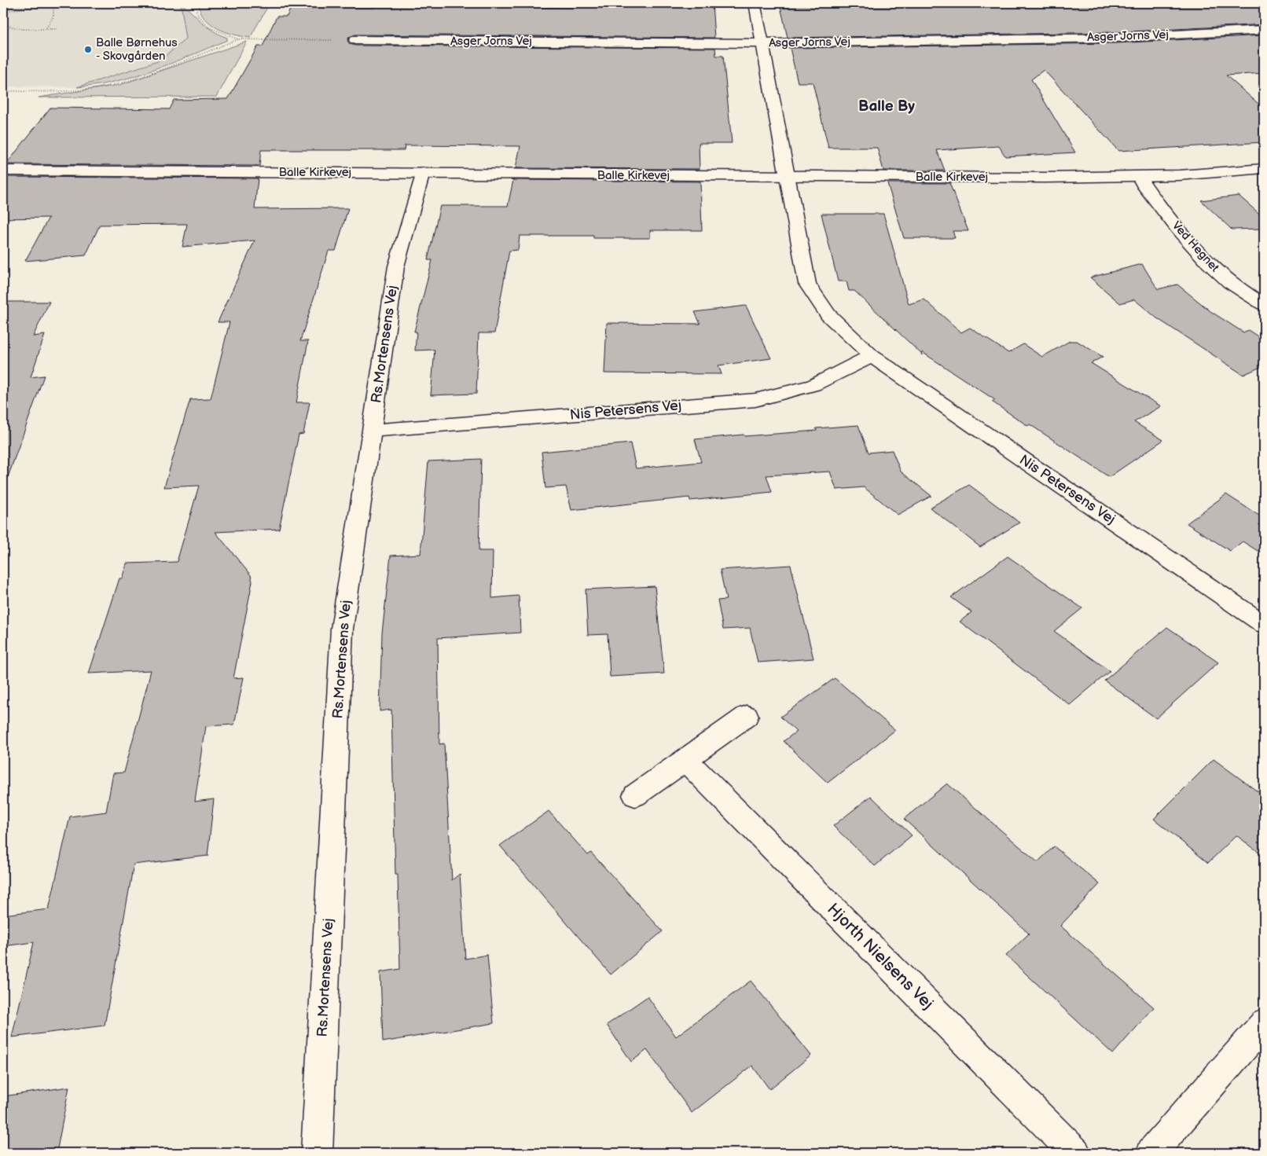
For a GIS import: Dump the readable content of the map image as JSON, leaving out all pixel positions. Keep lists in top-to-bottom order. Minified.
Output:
{"streets":{"street":["Asger Jorns Vej","Balle Kirkevej","Ved Hegnet","Rs.Mortensens Vej","Nis Petersens Vej","Hjorth Nielsens Vej"]},"crossings":[["Asger Jorns Vej","Nis Petersens Vej"],["Balle Kirkevej","Ved Hegnet"],["Balle Kirkevej","Rs.Mortensens Vej"],["Balle Kirkevej","Nis Petersens Vej"],["Rs.Mortensens Vej","Nis Petersens Vej"]],"districts":["Balle By"],"places":["Balle Børnehus - Skovgården"]}
